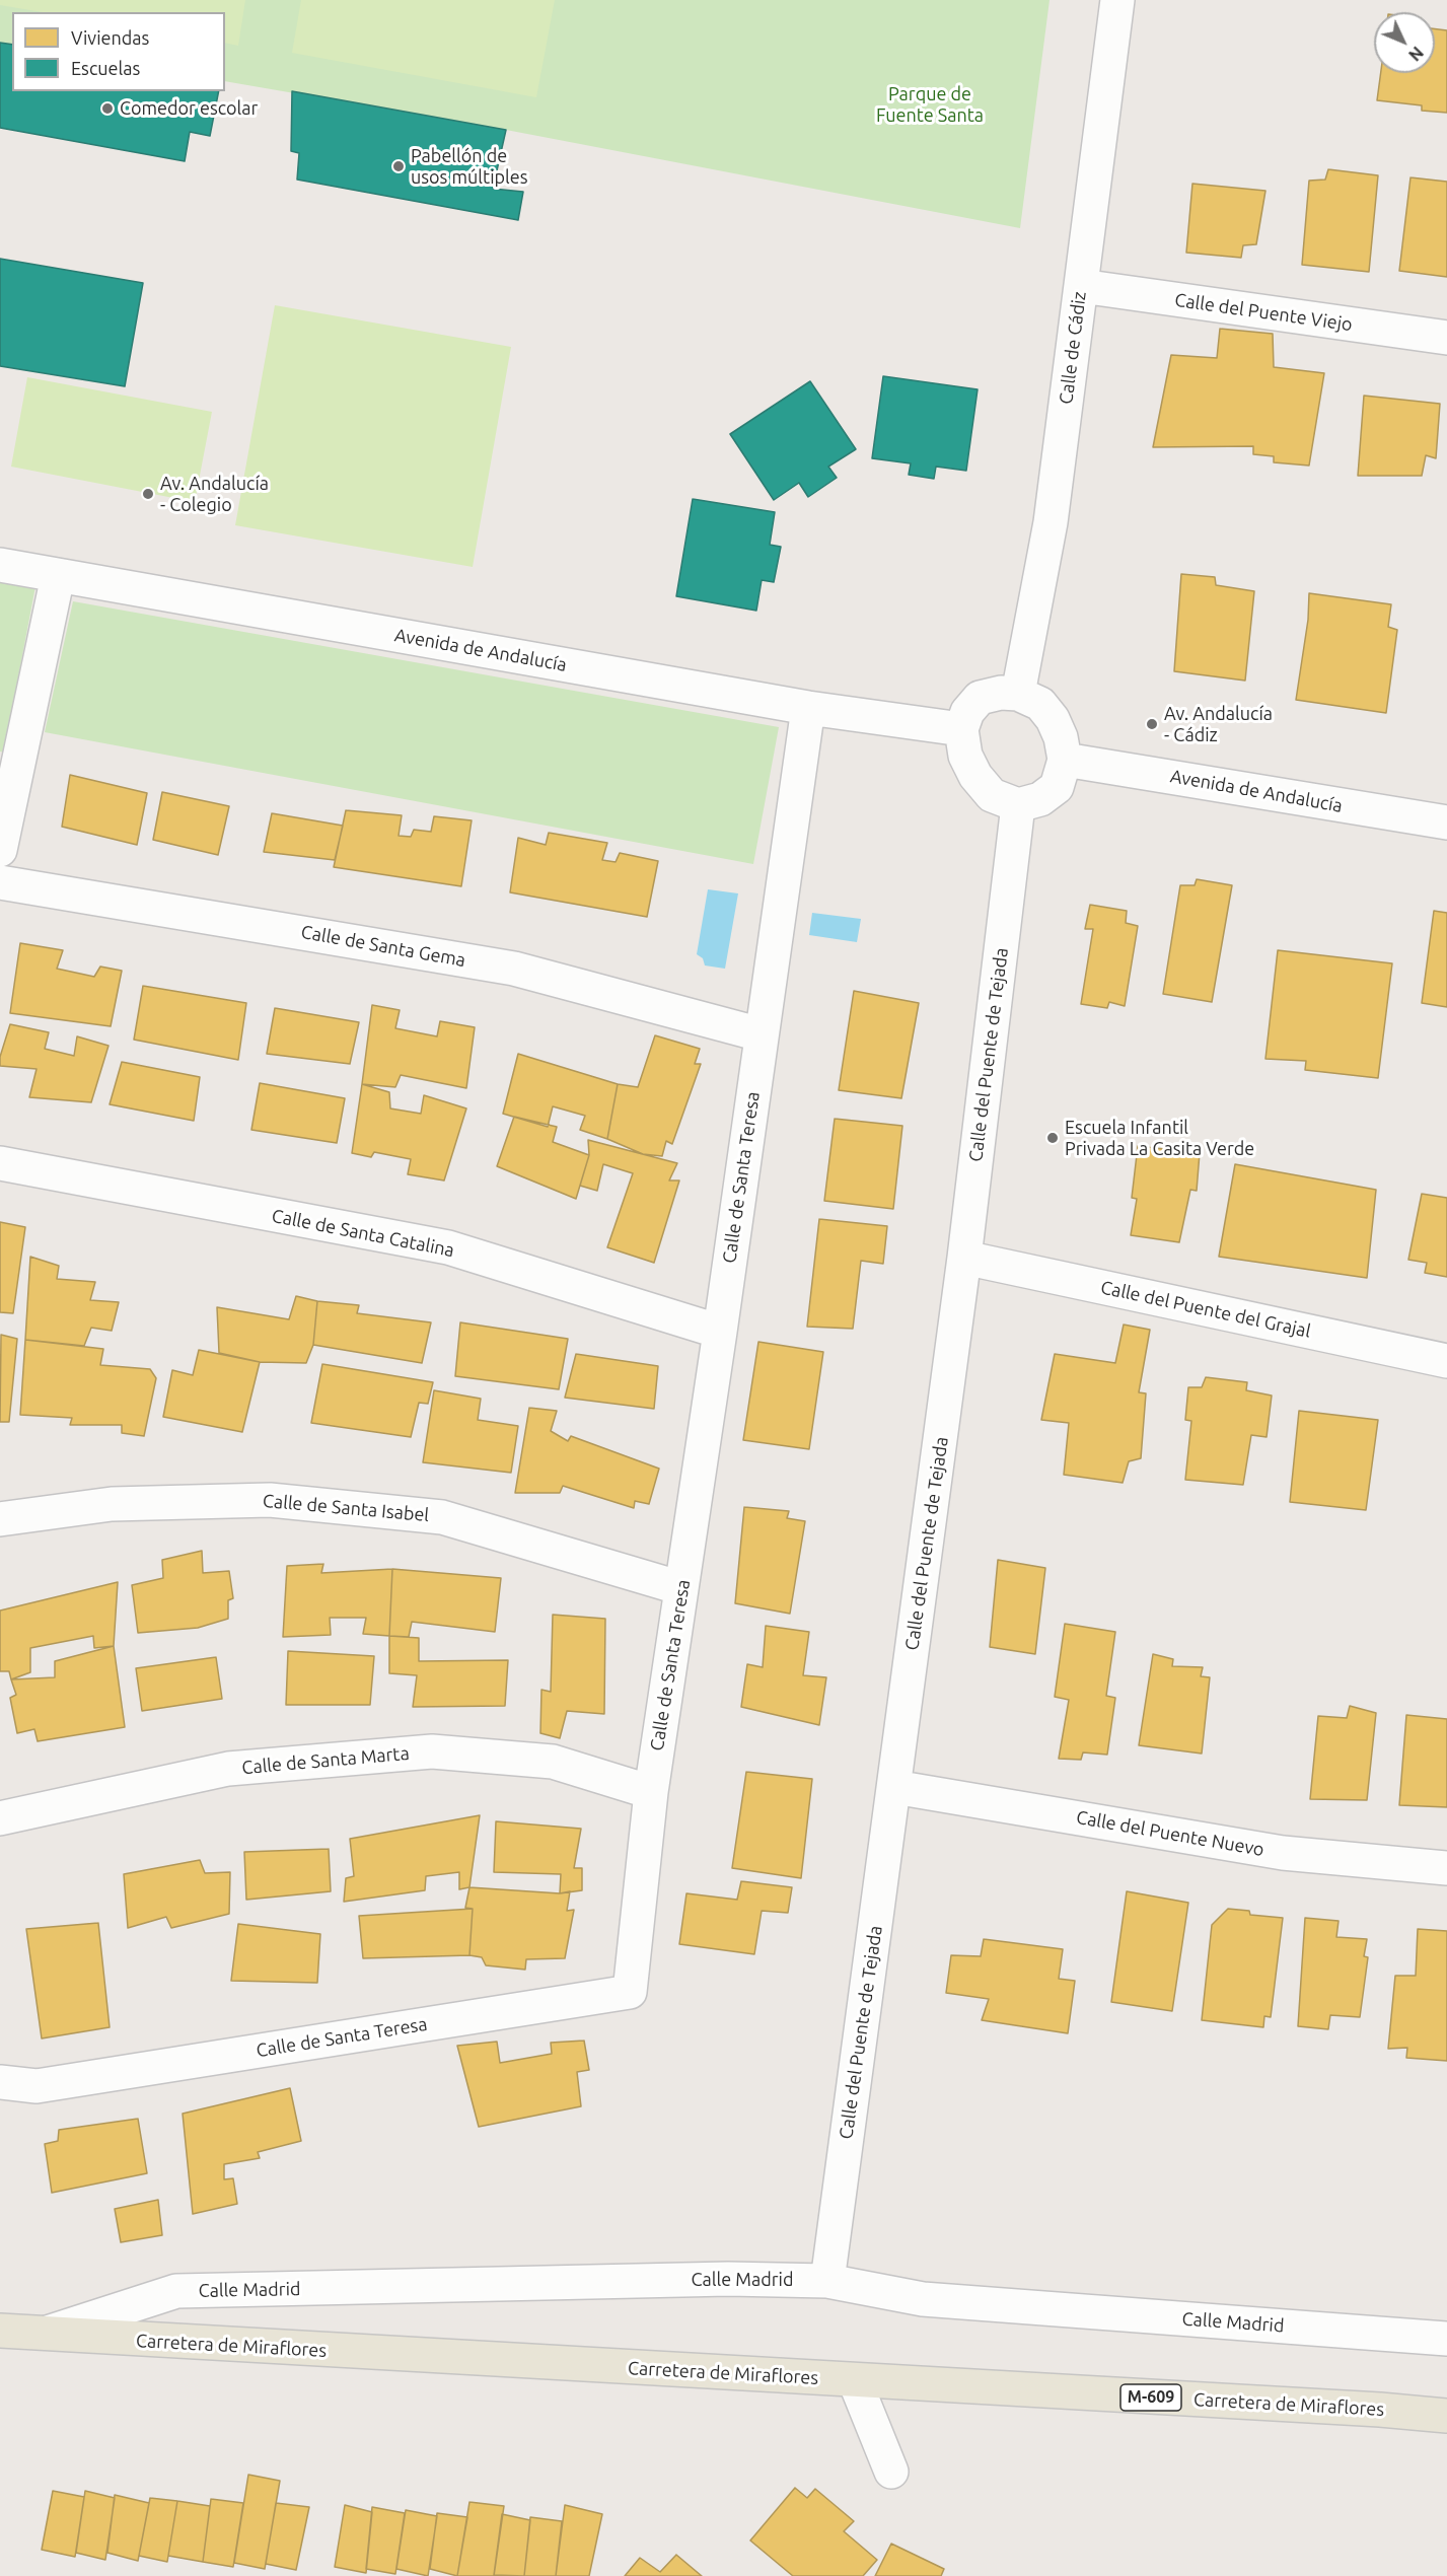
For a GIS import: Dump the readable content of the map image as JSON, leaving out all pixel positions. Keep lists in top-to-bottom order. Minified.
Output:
{"streets":{"main road":["Carretera de Miraflores","M-609"],"street":["Calle del Puente Viejo","Calle de Cádiz","Avenida de Andalucía","Calle de Santa Gema","Calle del Puente de Tejada","Calle de Santa Teresa","Calle de Santa Catalina","Calle del Puente del Grajal","Calle de Santa Isabel","Calle de Santa Marta","Calle del Puente Nuevo","Calle Madrid"]},"crossings":[["Calle del Puente Viejo","Calle de Cádiz"],["Calle de Cádiz","Avenida de Andalucía"],["Calle de Cádiz","Calle del Puente de Tejada"],["Avenida de Andalucía","Calle del Puente de Tejada"],["Avenida de Andalucía","Calle de Santa Teresa"],["Calle de Santa Gema","Calle de Santa Teresa"],["Calle del Puente de Tejada","Calle del Puente del Grajal"],["Calle del Puente de Tejada","Calle del Puente Nuevo"],["Calle del Puente de Tejada","Calle Madrid"],["Calle de Santa Teresa","Calle de Santa Catalina"],["Calle de Santa Teresa","Calle de Santa Isabel"],["Calle de Santa Teresa","Calle de Santa Marta"],["Calle Madrid","Carretera de Miraflores"]],"parks":["Parque de Fuente Santa"],"places":["Comedor escolar","Pabellón de usos múltiples","Av. Andalucía - Colegio","Av. Andalucía - Cádiz","Escuela Infantil Privada La Casita Verde"],"legend":["Viviendas","Escuelas"],"north":"bottom right"}
